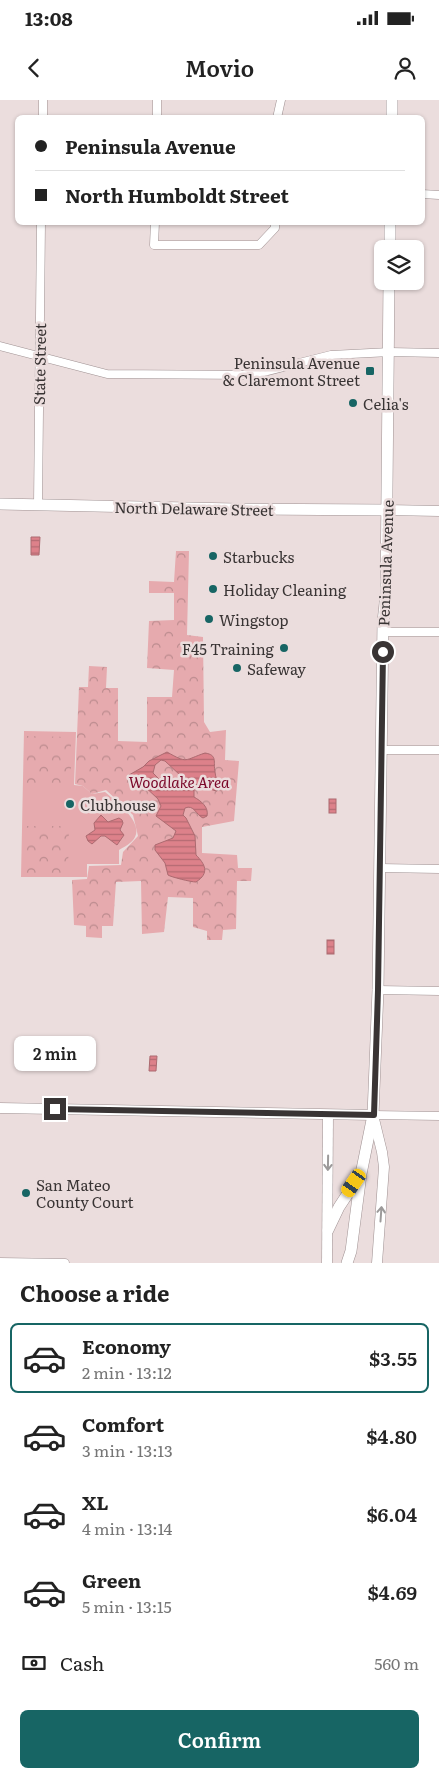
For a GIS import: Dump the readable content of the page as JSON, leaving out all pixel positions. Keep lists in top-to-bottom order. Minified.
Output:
{"streets":{"main road":["North Delaware Street","Peninsula Avenue"],"street":["State Street"]},"crossings":[["State Street","North Delaware Street"],["North Delaware Street","Peninsula Avenue"]],"parks":["Woodlake Area"],"places":{"transit":["Peninsula Avenue & Claremont Street"],"other":["Celia's","Starbucks","Holiday Cleaning","Wingstop","F45 Training","Safeway","Clubhouse","San Mateo County Court"]},"page":{"status":"13:08","header":"Movio","banner":["Peninsula Avenue","North Humboldt Street"],"bubble":"2 min","heading":"Choose a ride","list":[{"name":"Economy","note":"2 min · 13:12","value":"$3.55"},{"name":"Comfort","note":"3 min · 13:13","value":"$4.80"},{"name":"XL","note":"4 min · 13:14","value":"$6.04"},{"name":"Green","note":"5 min · 13:15","value":"$4.69"}],"pay":["Cash","560 m"],"buttons":"Confirm"}}
